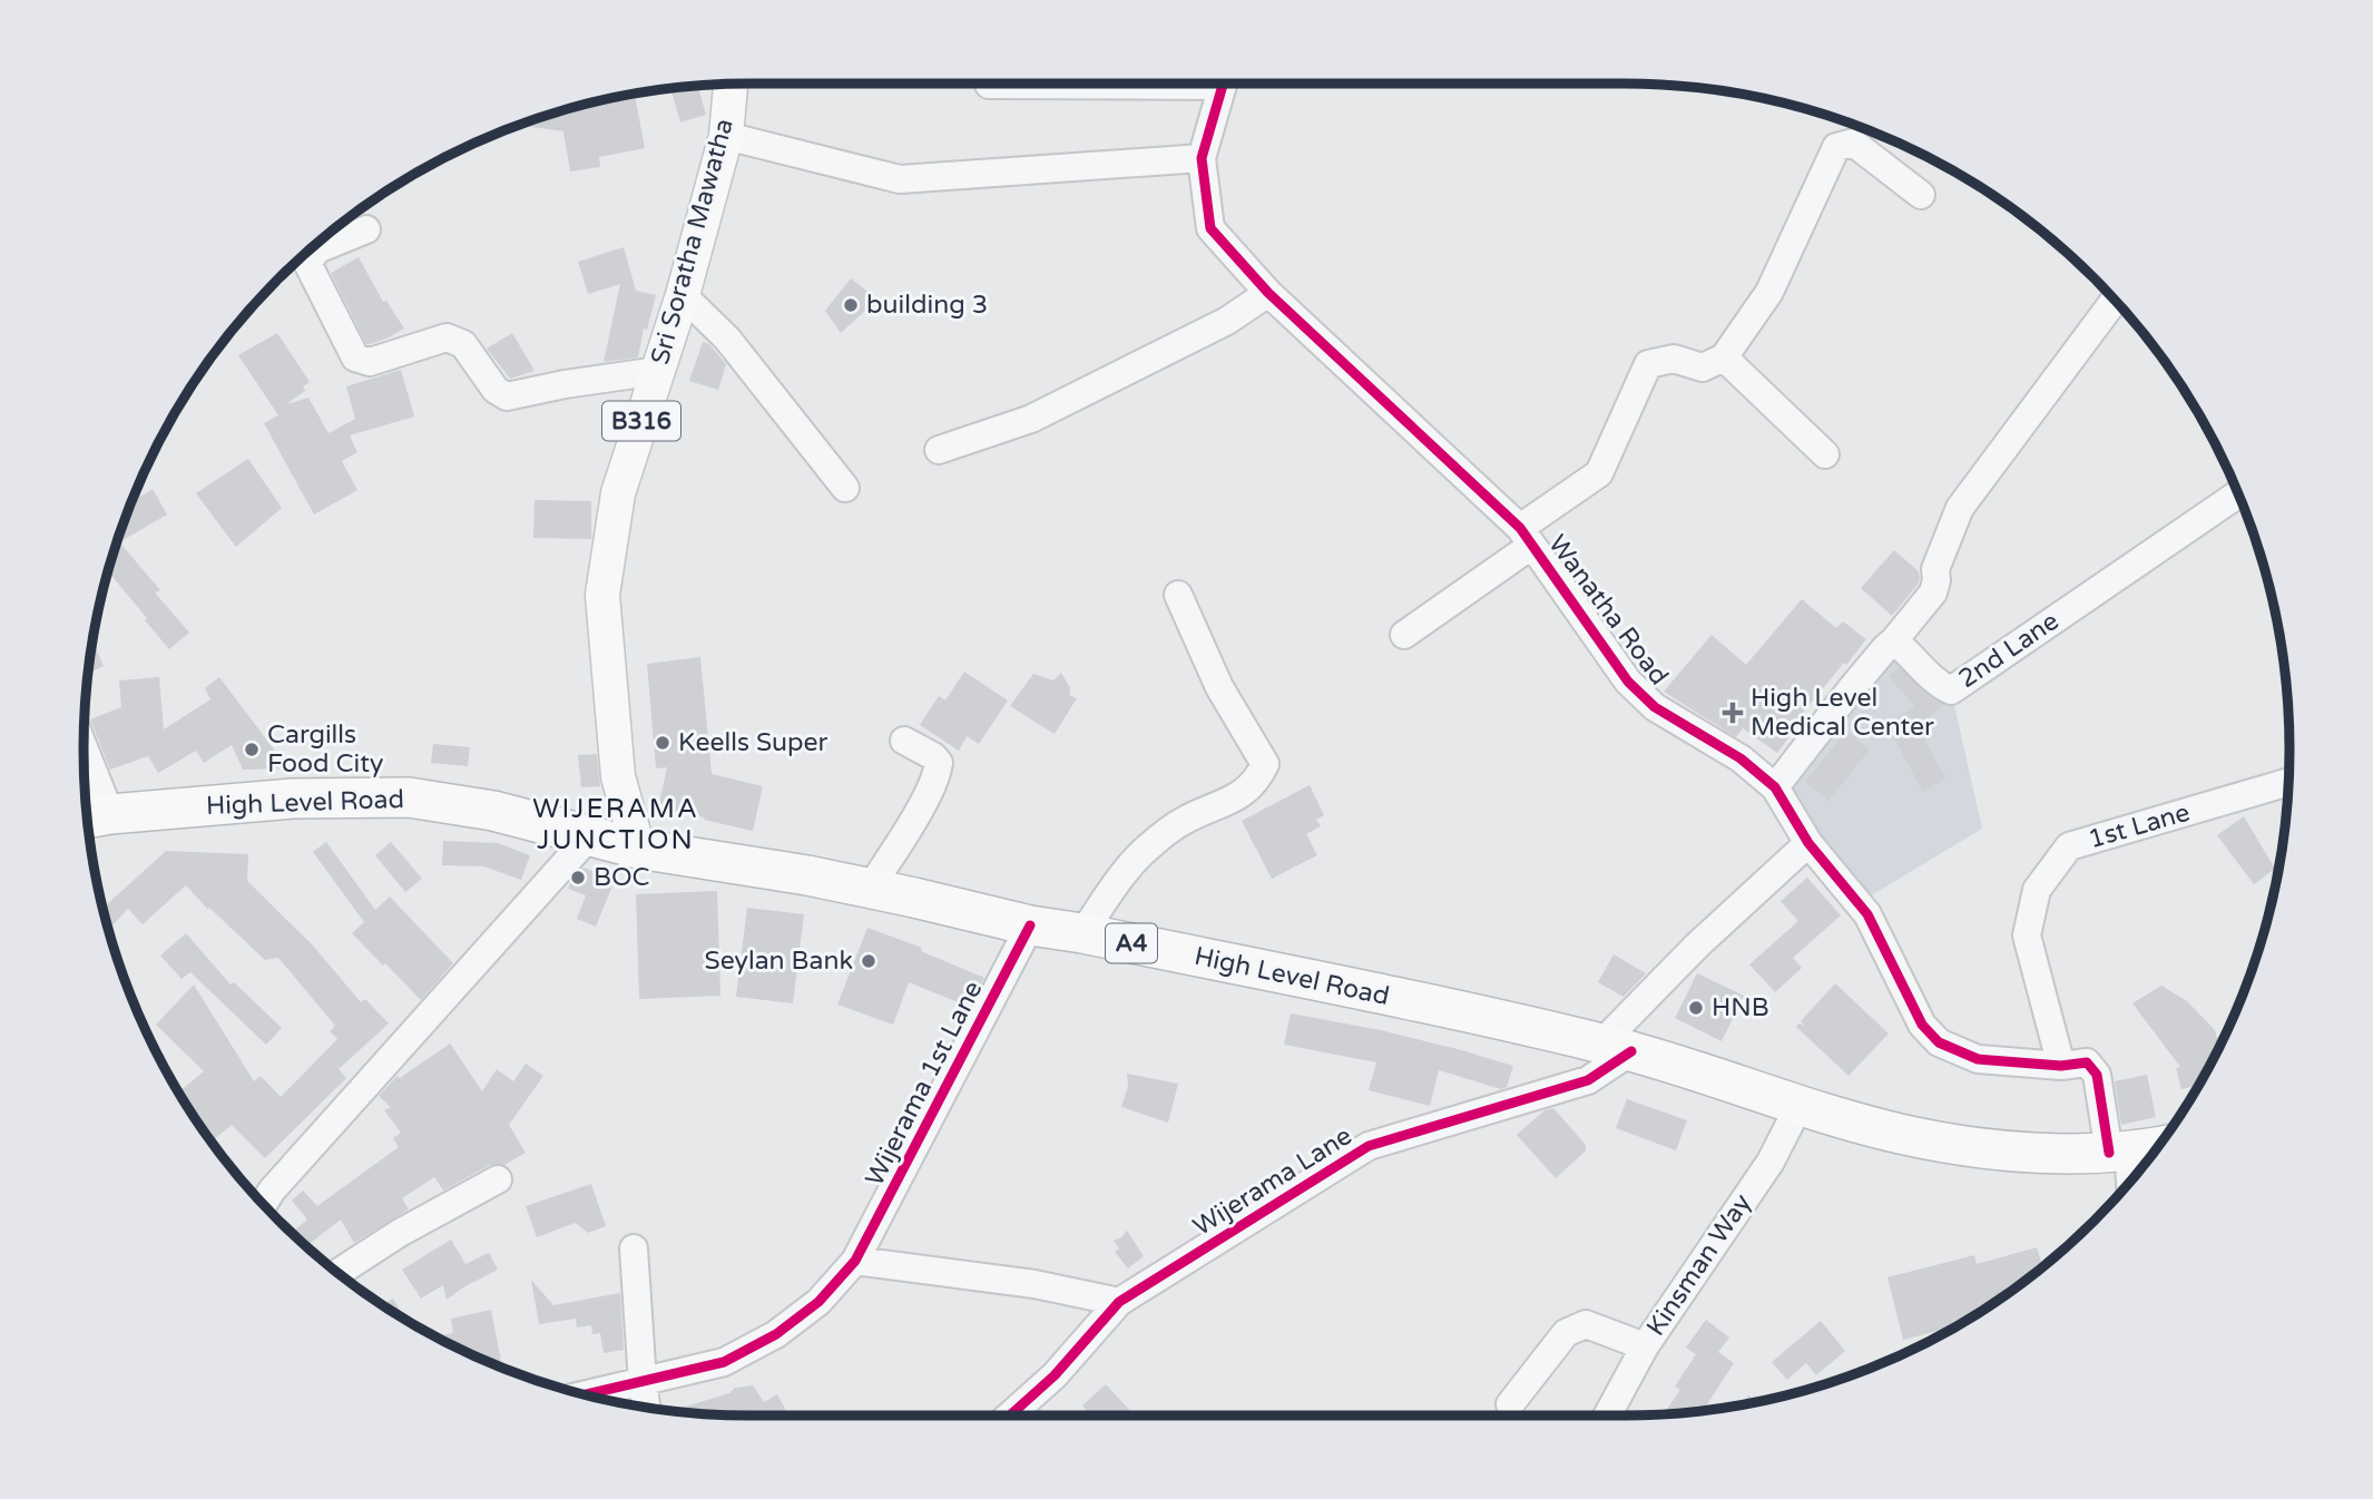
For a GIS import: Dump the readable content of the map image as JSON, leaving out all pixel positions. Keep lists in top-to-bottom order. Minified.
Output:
{"streets":{"highway":["High Level Road","A4"],"main road":["Sri Soratha Mawatha","B316"],"street":["Wanatha Road","2nd Lane","1st Lane","Wijerama 1st Lane","Wijerama Lane","Kinsman Way"]},"crossings":[["Sri Soratha Mawatha","High Level Road"],["Wanatha Road","High Level Road"],["Wanatha Road","1st Lane"],["Wanatha Road","Wijerama Lane"],["High Level Road","Wijerama 1st Lane"],["High Level Road","Wijerama Lane"],["High Level Road","Kinsman Way"]],"districts":["WIJERAMA JUNCTION"],"places":{"other":["building 3","Keells Super","Cargills Food City","BOC","Seylan Bank","HNB"],"health":["High Level Medical Center"]}}
